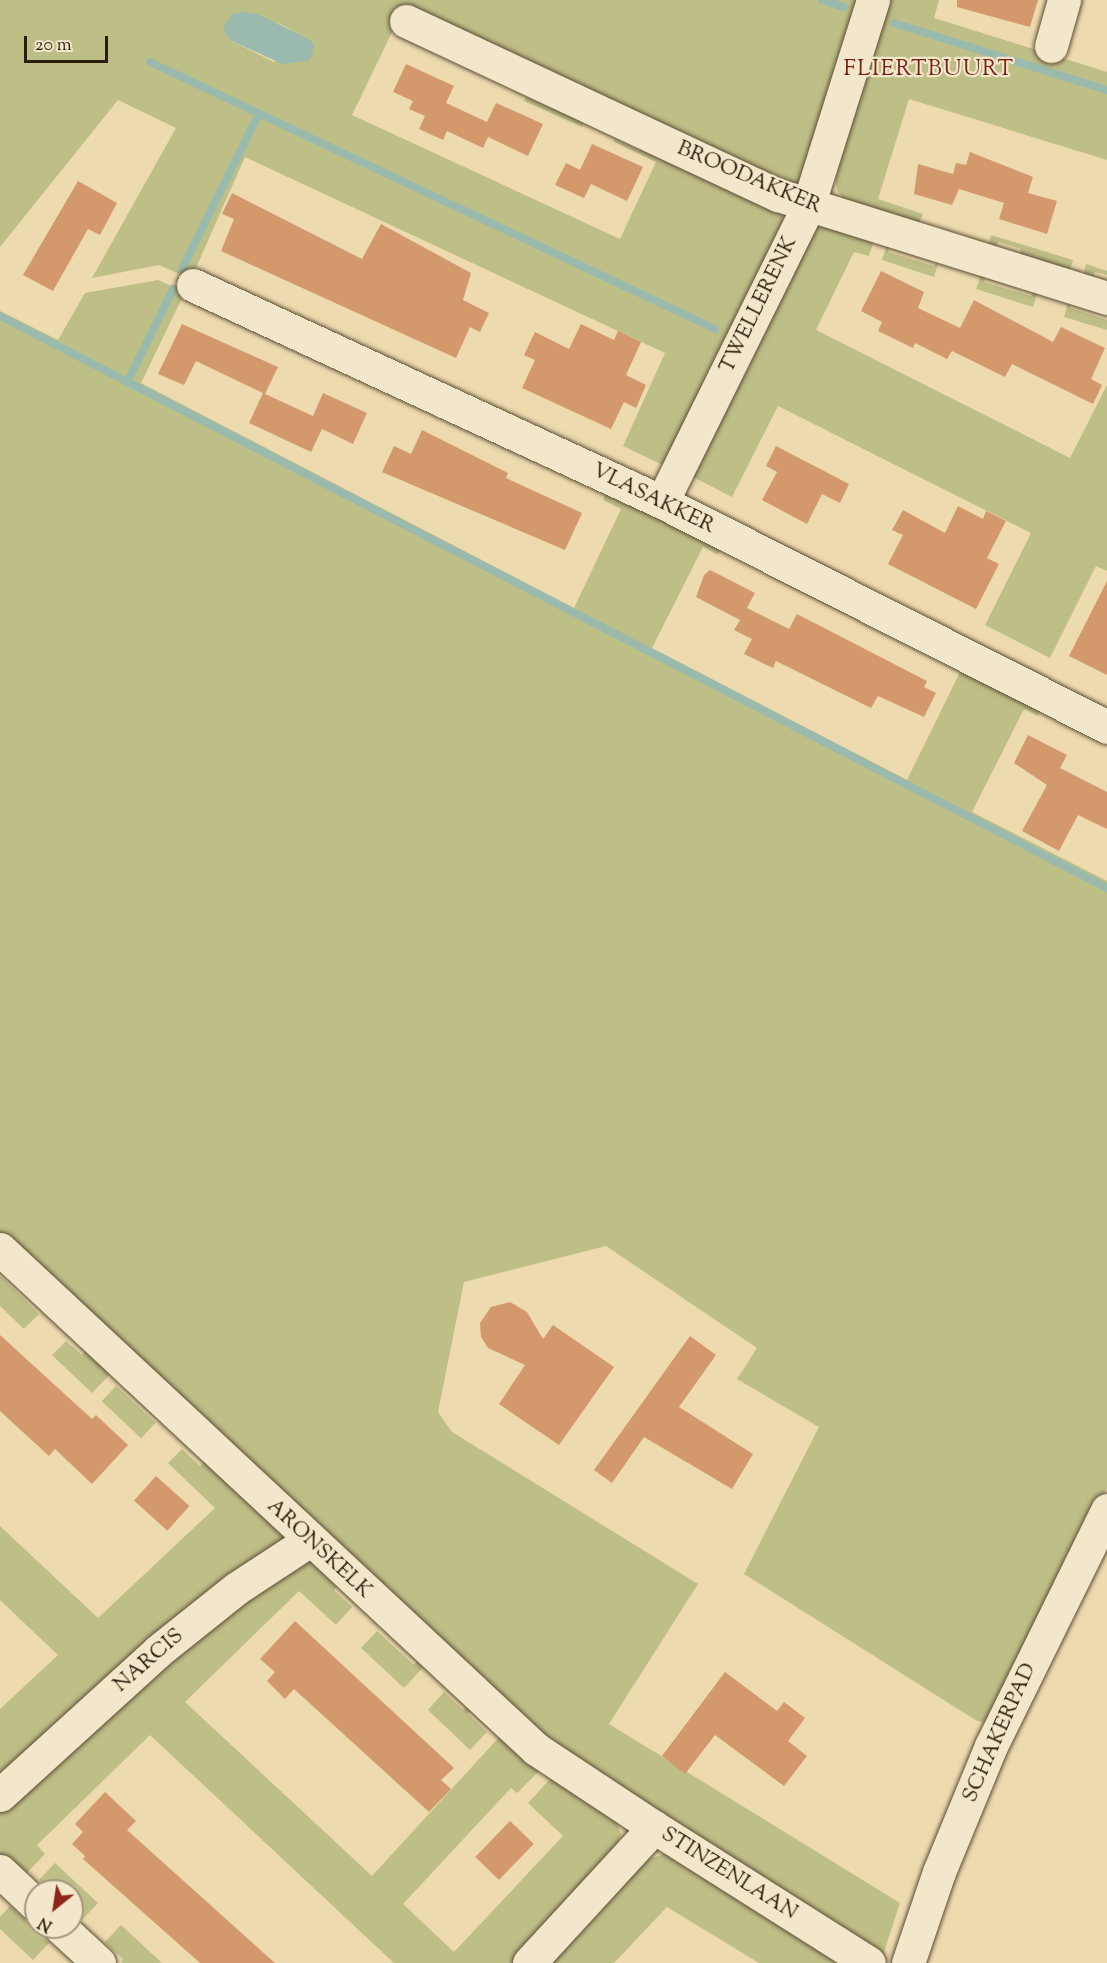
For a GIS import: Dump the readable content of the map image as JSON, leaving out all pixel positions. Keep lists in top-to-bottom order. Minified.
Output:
{"streets":{"street":["BROODAKKER","TWELLERENK","VLASAKKER","ARONSKELK","NARCIS","SCHAKERPAD","STINZENLAAN"]},"crossings":[["BROODAKKER","TWELLERENK"],["TWELLERENK","VLASAKKER"],["ARONSKELK","NARCIS"],["ARONSKELK","STINZENLAAN"]],"districts":["FLIERTBUURT"],"scale_bar":"20 m","north":"bottom left"}
